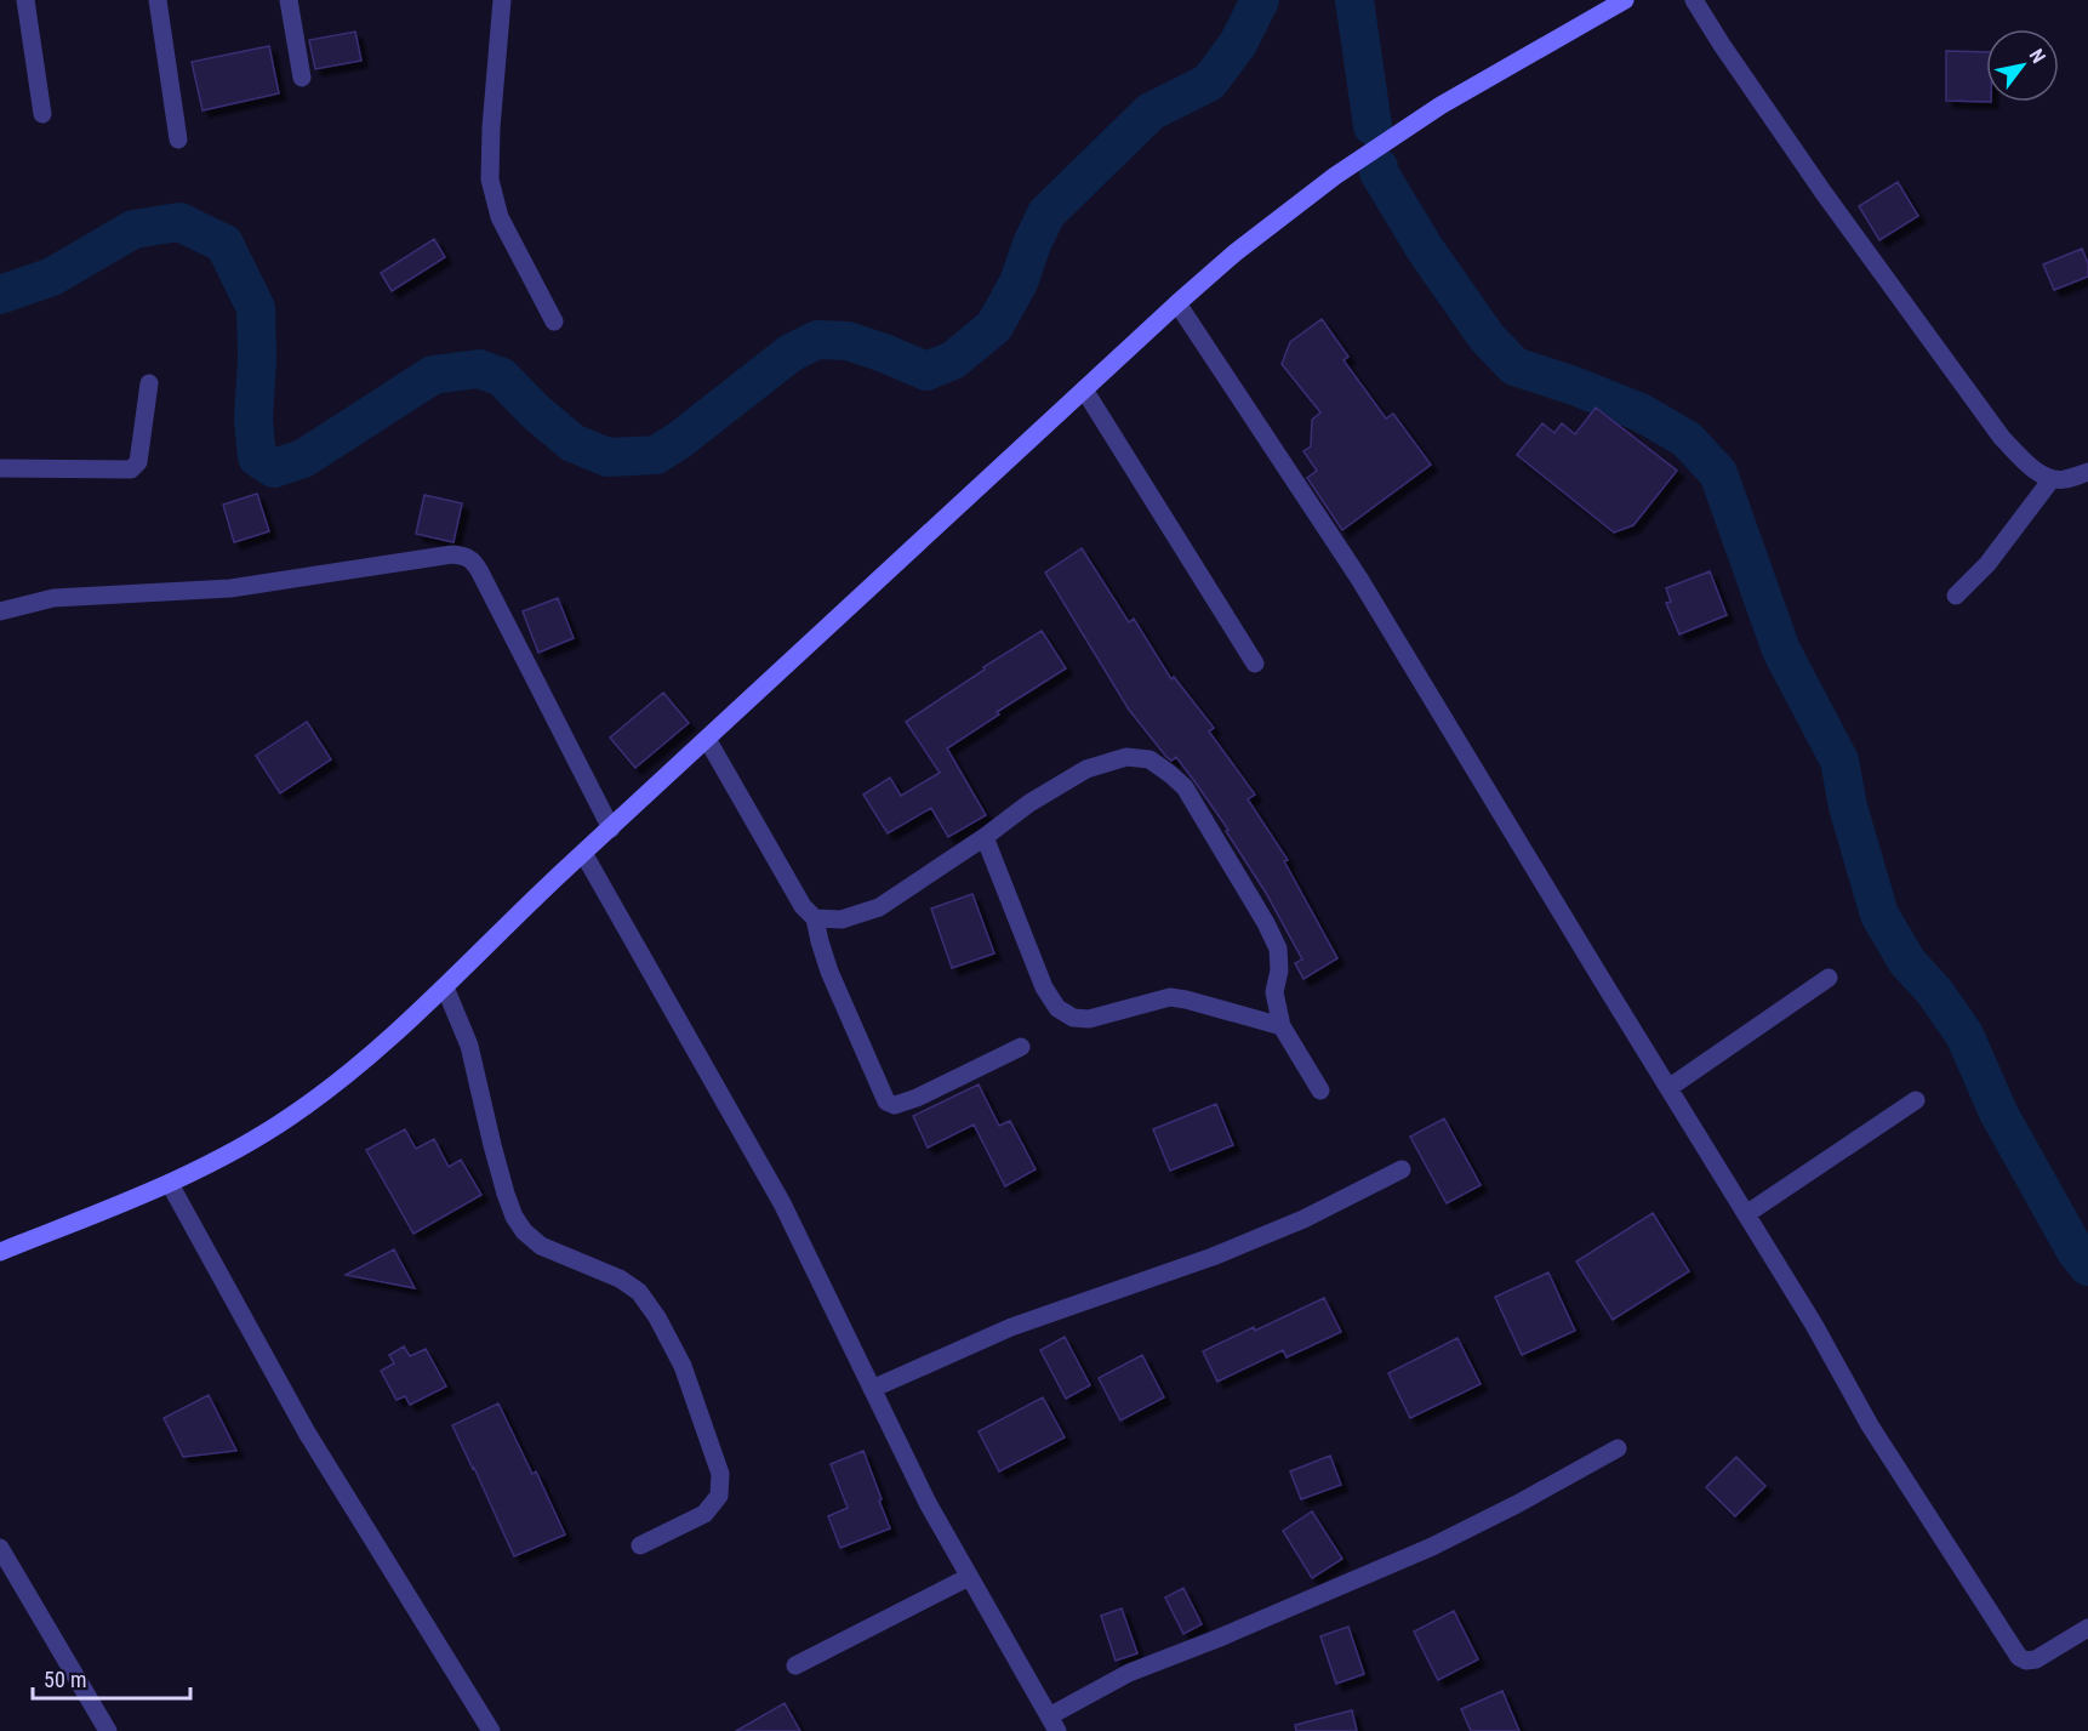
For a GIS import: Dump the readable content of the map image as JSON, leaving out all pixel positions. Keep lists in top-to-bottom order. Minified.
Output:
{"scale_bar":"50 m","north":"top right"}
